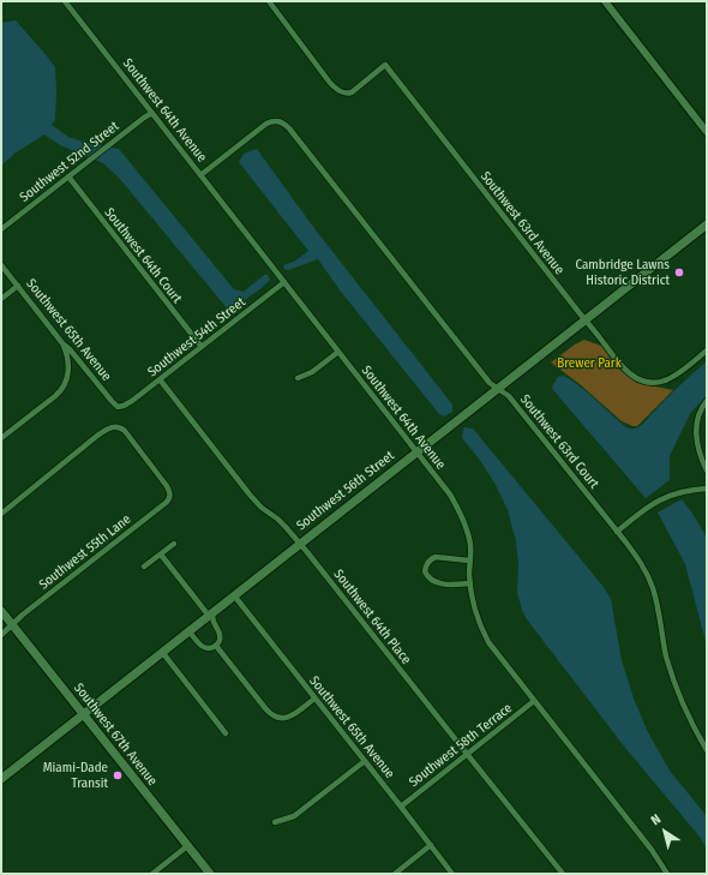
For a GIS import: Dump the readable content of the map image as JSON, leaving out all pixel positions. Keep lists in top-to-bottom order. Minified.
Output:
{"streets":{"main road":["Southwest 56th Street","Southwest 67th Avenue"],"street":["Southwest 64th Avenue","Southwest 52nd Street","Southwest 63rd Avenue","Southwest 64th Court","Southwest 65th Avenue","Southwest 54th Street","Southwest 63rd Court","Southwest 55th Lane","Southwest 64th Place","Southwest 58th Terrace"]},"crossings":[["Southwest 64th Avenue","Southwest 52nd Street"],["Southwest 64th Avenue","Southwest 54th Street"],["Southwest 64th Avenue","Southwest 63rd Court"],["Southwest 64th Avenue","Southwest 56th Street"],["Southwest 64th Avenue","Southwest 58th Terrace"],["Southwest 52nd Street","Southwest 64th Court"],["Southwest 63rd Avenue","Southwest 56th Street"],["Southwest 64th Court","Southwest 54th Street"],["Southwest 65th Avenue","Southwest 54th Street"],["Southwest 65th Avenue","Southwest 56th Street"],["Southwest 65th Avenue","Southwest 58th Terrace"],["Southwest 54th Street","Southwest 64th Place"],["Southwest 63rd Court","Southwest 56th Street"],["Southwest 56th Street","Southwest 64th Place"],["Southwest 56th Street","Southwest 67th Avenue"],["Southwest 55th Lane","Southwest 67th Avenue"],["Southwest 64th Place","Southwest 58th Terrace"]],"parks":["Brewer Park"],"places":["Cambridge Lawns Historic District","Miami-Dade Transit"],"north":"top left"}
